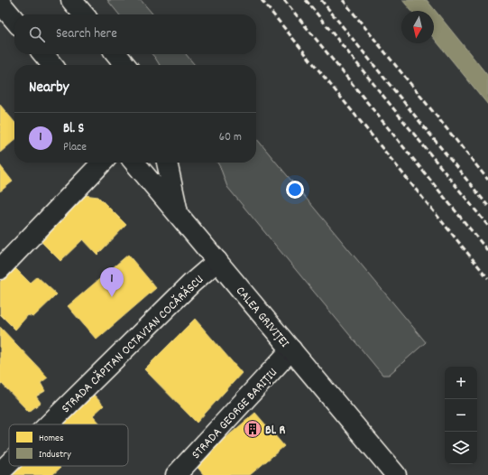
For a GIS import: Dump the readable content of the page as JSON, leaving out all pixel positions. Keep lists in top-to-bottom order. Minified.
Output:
{"streets":{"street":["CALEA GRIVIȚEI","STRADA CĂPITAN OCTAVIAN COCĂRĂSCU","STRADA GEORGE BARIȚIU"]},"crossings":[["CALEA GRIVIȚEI","STRADA CĂPITAN OCTAVIAN COCĂRĂSCU"],["CALEA GRIVIȚEI","STRADA GEORGE BARIȚIU"]],"places":{"building":["Bl. R"]},"legend":["Homes","Industry"],"north":"bottom","page":{"search":"Search here","heading":"Nearby","list":[{"mark":"1","name":"Bl. S","note":"Place","value":"60 m"}],"pins":"1","map_buttons":["+","−"]}}
